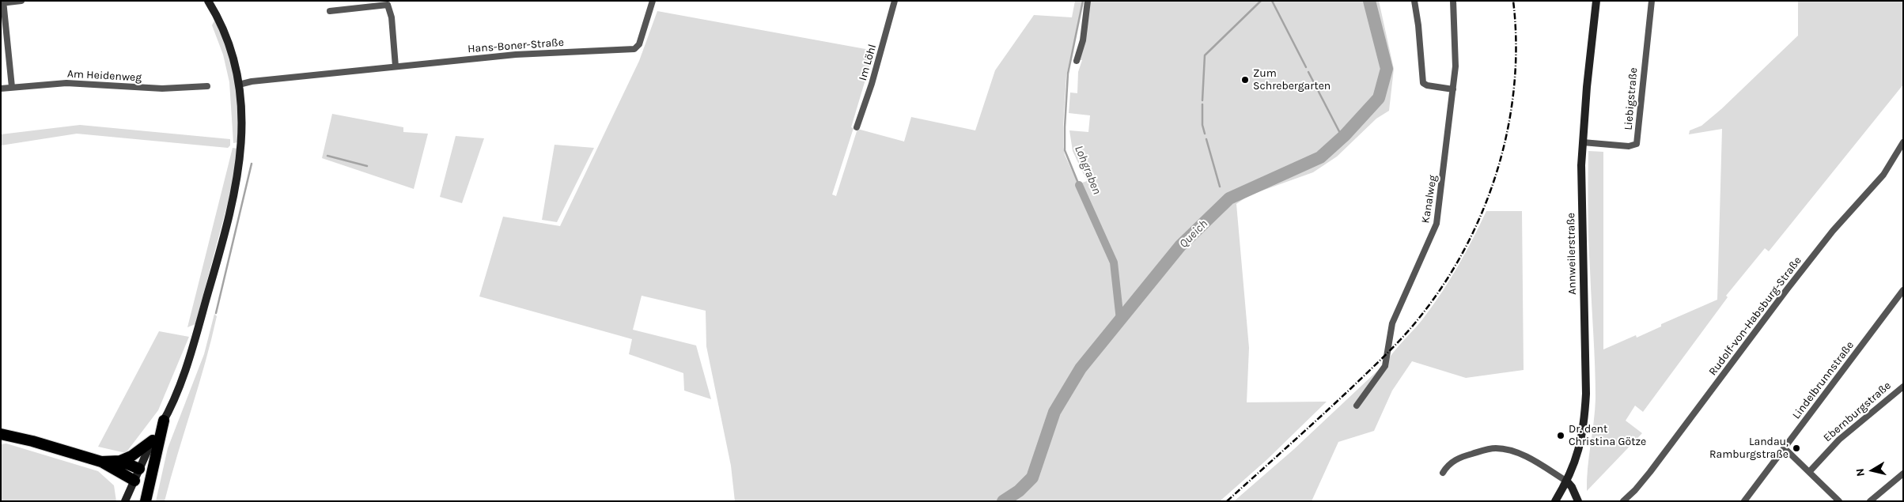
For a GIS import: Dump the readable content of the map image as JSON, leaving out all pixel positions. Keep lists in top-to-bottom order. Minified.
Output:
{"streets":{"street":["Hans-Boner-Straße","Im Löhl","Am Heidenweg","Liebigstraße","Kanalweg","Annweilerstraße","Rudolf-von-Habsburg-Straße","Lindelbrunnstraße","Ebernburgstraße"]},"crossings":[["Liebigstraße","Annweilerstraße"]],"water":["Lohgraben","Queich"],"places":["Zum Schrebergarten","Dr. dent Christina Götze","Landau, Ramburgstraße"],"north":"left"}
